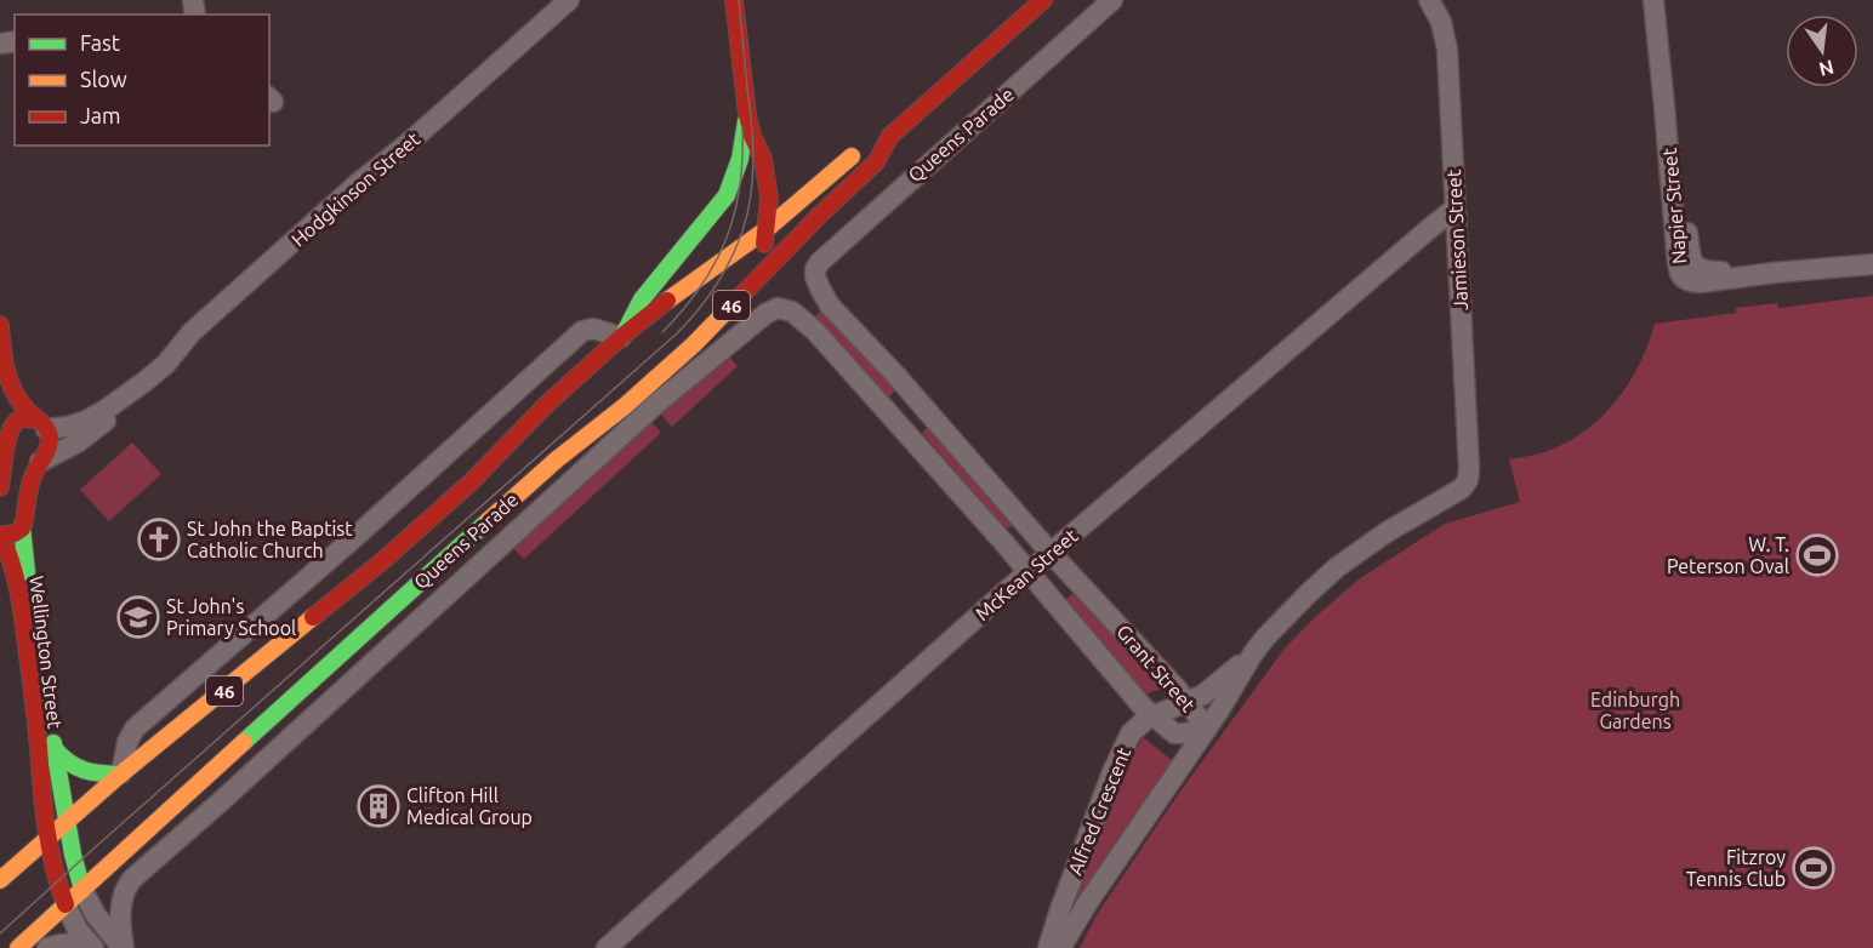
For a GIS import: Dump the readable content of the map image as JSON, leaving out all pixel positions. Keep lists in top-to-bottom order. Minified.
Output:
{"streets":{"main road":["Queens Parade","46","Wellington Street"],"street":["Hodgkinson Street","Napier Street","Jamieson Street","McKean Street","Grant Street","Alfred Crescent"]},"crossings":[["Queens Parade","Wellington Street"],["Queens Parade","Grant Street"],["Hodgkinson Street","Wellington Street"],["Jamieson Street","McKean Street"],["Jamieson Street","Alfred Crescent"],["McKean Street","Grant Street"],["Grant Street","Alfred Crescent"]],"parks":["Edinburgh Gardens"],"places":{"church":["St John the Baptist Catholic Church"],"sports":["W. T. Peterson Oval","Fitzroy Tennis Club"],"school or university":["St John's Primary School"],"building":["Clifton Hill Medical Group"]},"legend":["Fast","Slow","Jam"],"north":"bottom"}
